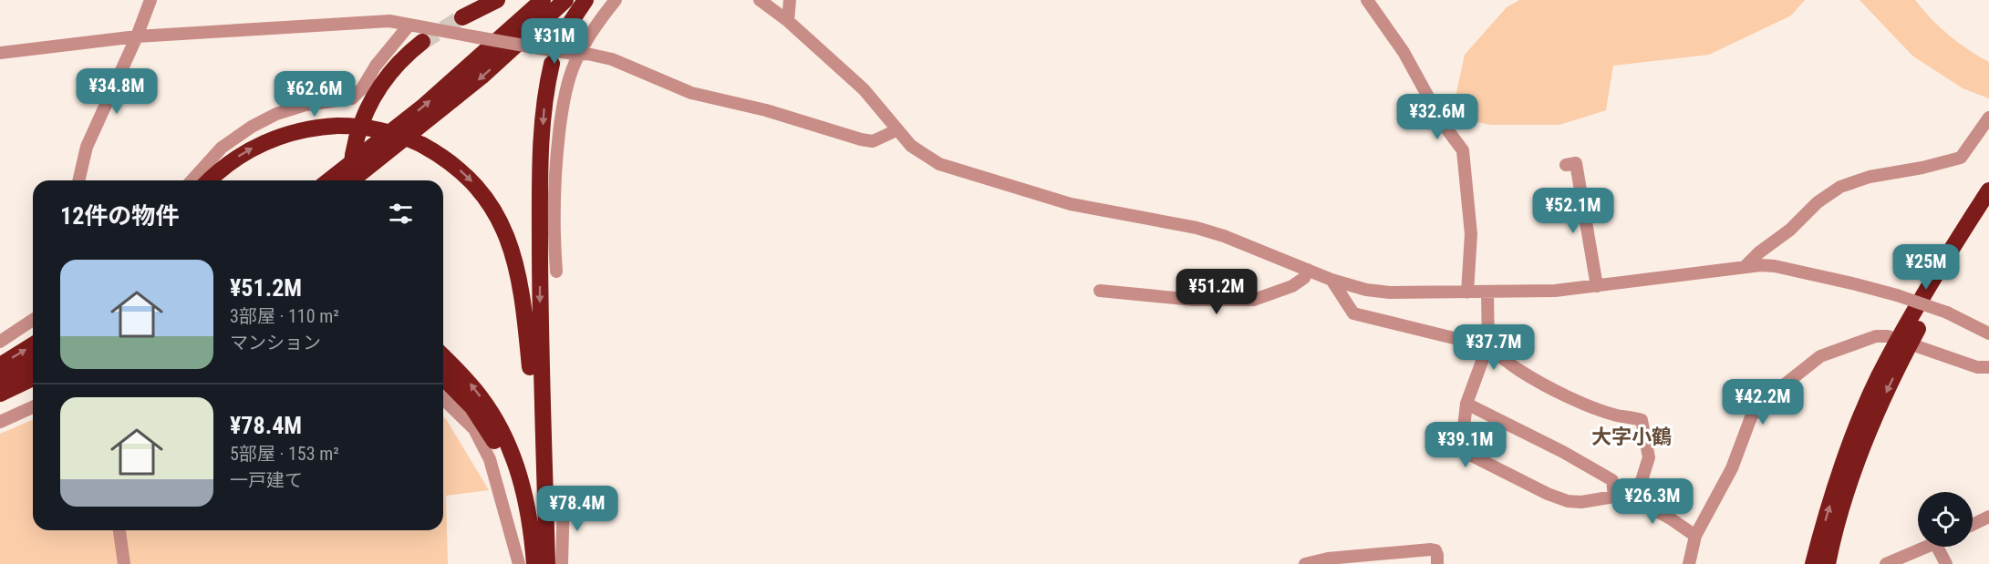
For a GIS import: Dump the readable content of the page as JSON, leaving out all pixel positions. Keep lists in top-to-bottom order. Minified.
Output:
{"districts":["大字小鶴"],"page":{"price":["¥31M","¥34.8M","¥62.6M","¥32.6M","¥52.1M","¥25M","¥51.2M","¥37.7M","¥42.2M","¥39.1M","¥26.3M","¥78.4M"],"heading":"12件の物件","list":[{"name":"¥51.2M","note":"3部屋 · 110 m² · マンション"},{"name":"¥78.4M","note":"5部屋 · 153 m² · 一戸建て"}]}}
